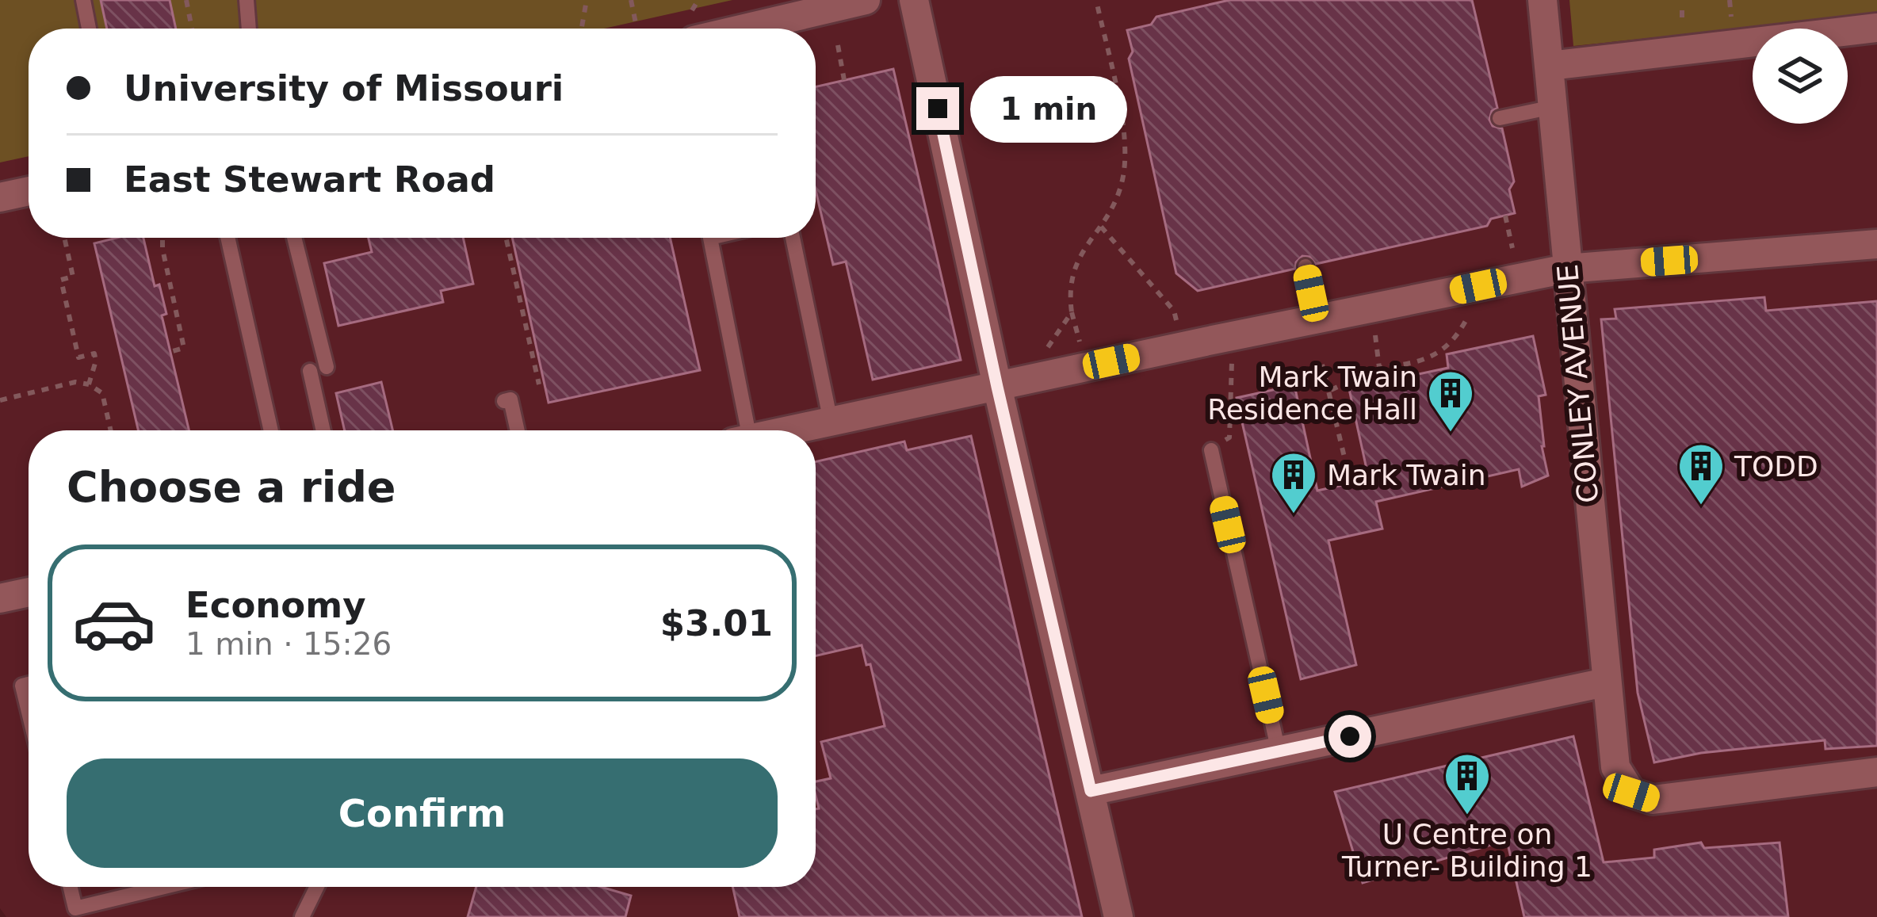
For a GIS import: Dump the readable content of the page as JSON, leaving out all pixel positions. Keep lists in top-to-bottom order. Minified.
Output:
{"streets":{"street":["CONLEY AVENUE"]},"places":{"building":["Mark Twain Residence Hall","TODD","Mark Twain","U Centre on Turner- Building 1"]},"page":{"banner":["University of Missouri","East Stewart Road"],"bubble":"1 min","heading":"Choose a ride","list":[{"name":"Economy","note":"1 min · 15:26","value":"$3.01"}],"buttons":"Confirm"}}
